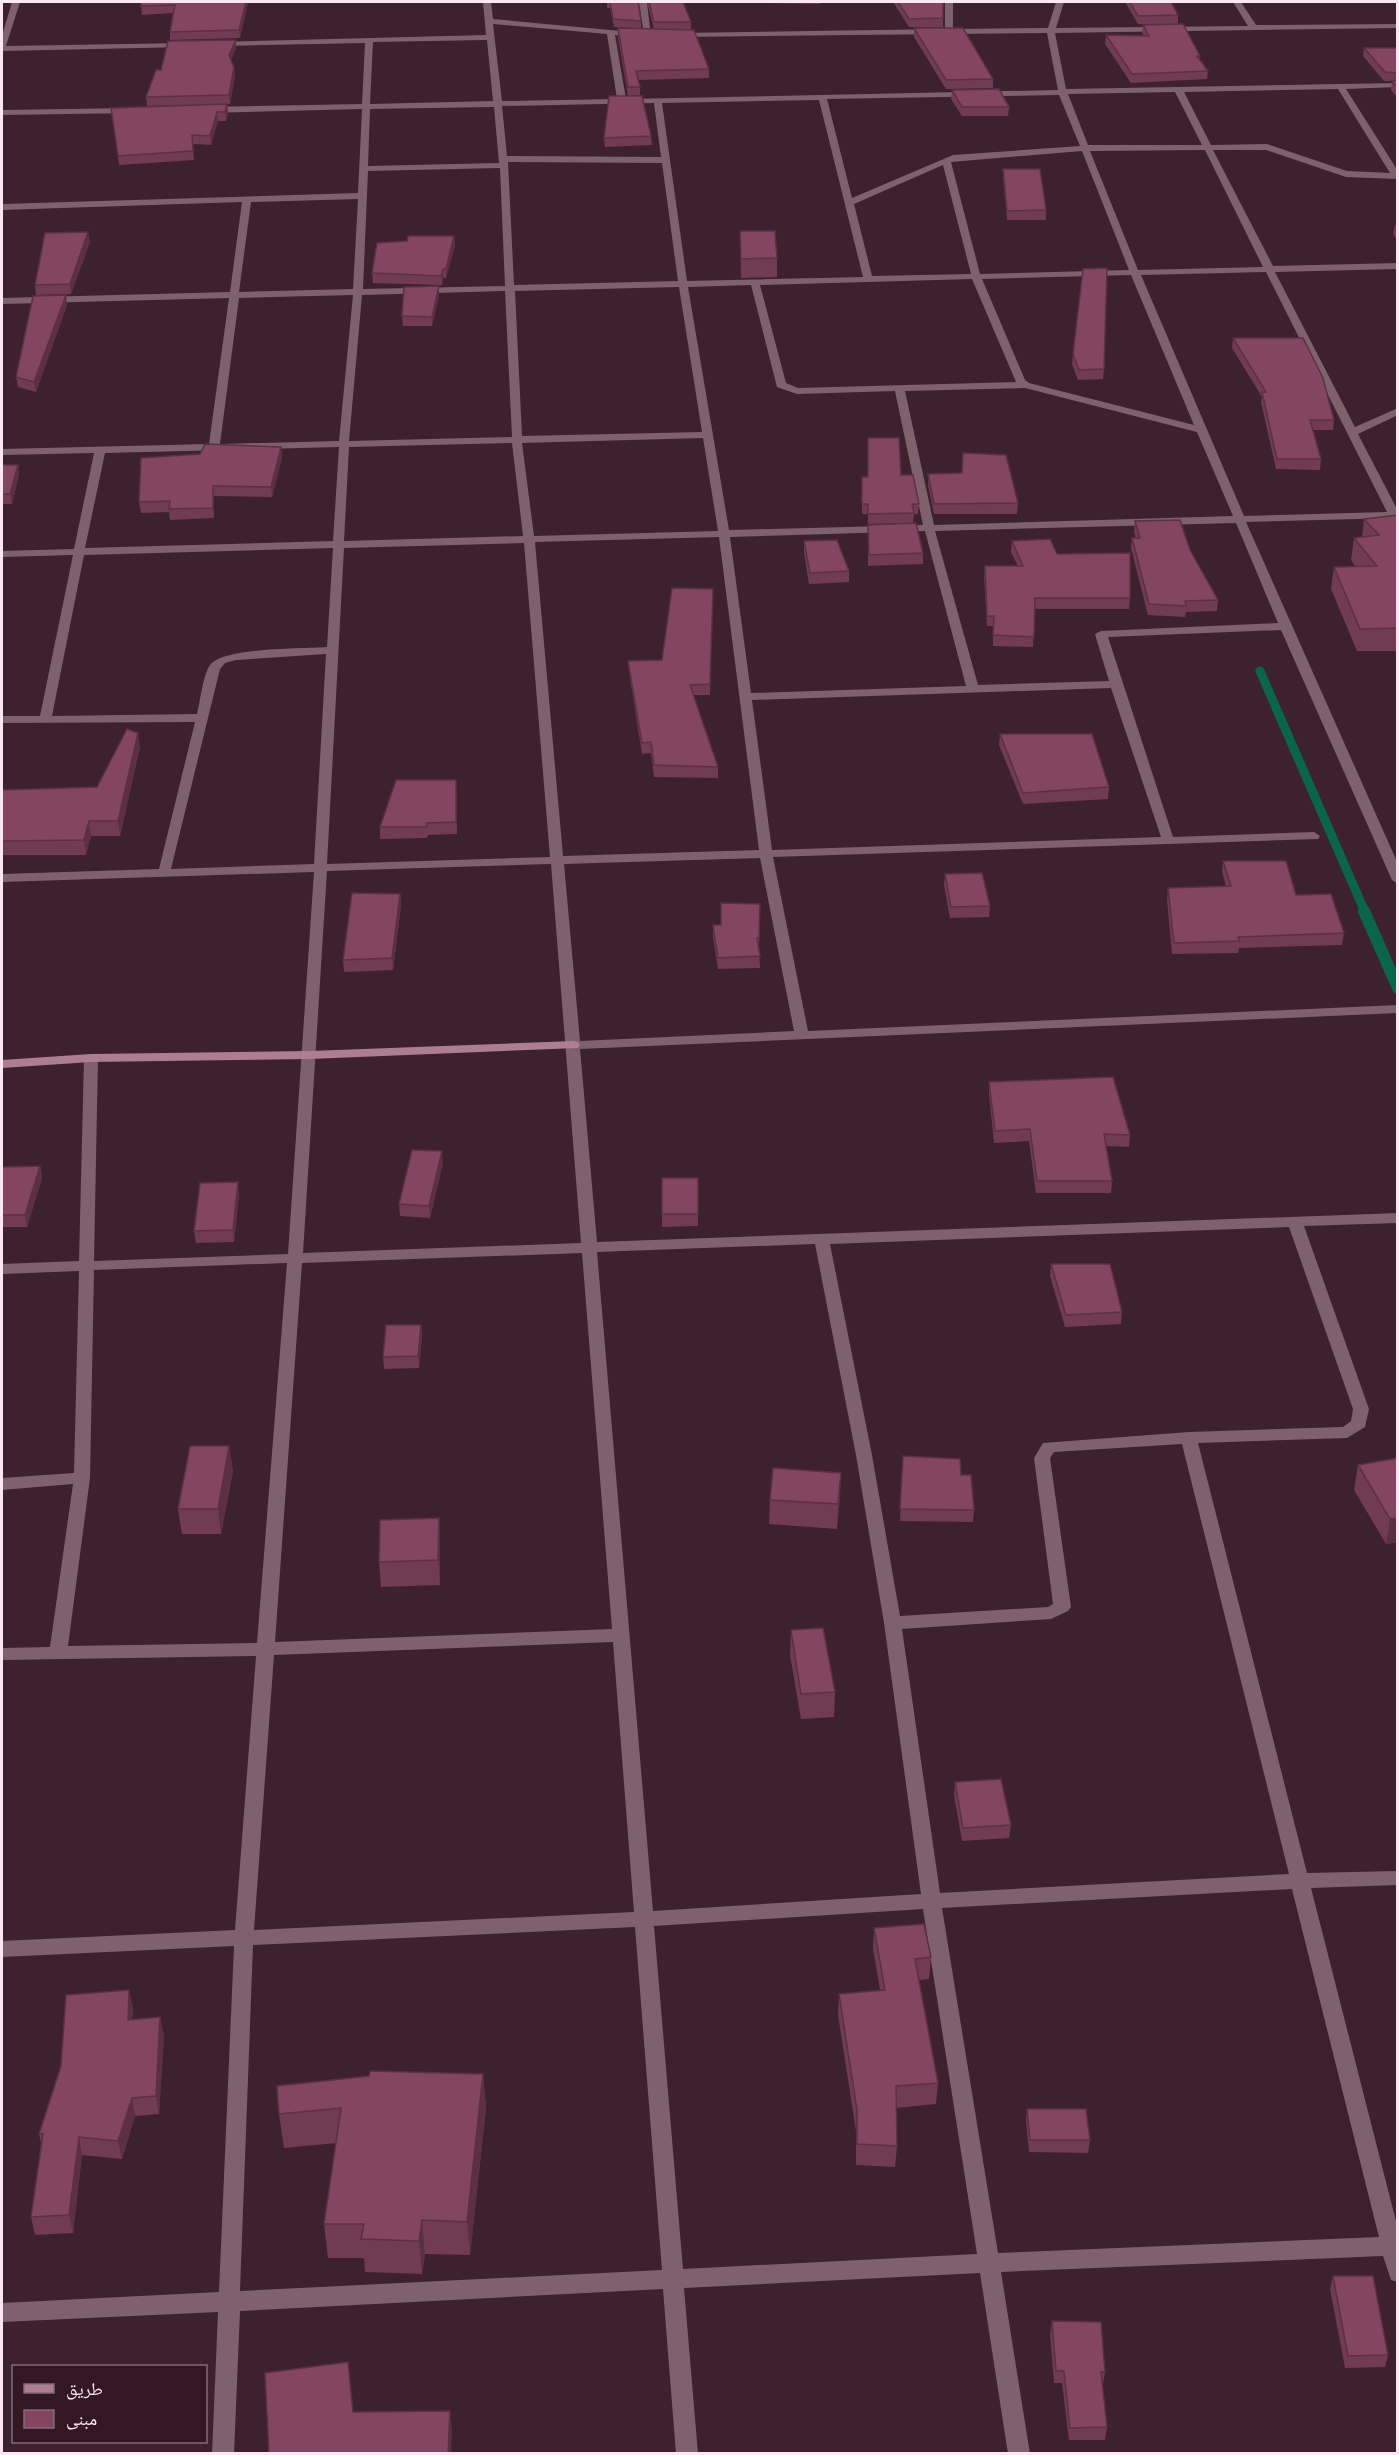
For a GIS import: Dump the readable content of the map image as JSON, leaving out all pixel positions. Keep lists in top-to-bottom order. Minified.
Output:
{"legend":["طريق","مبنى"]}
